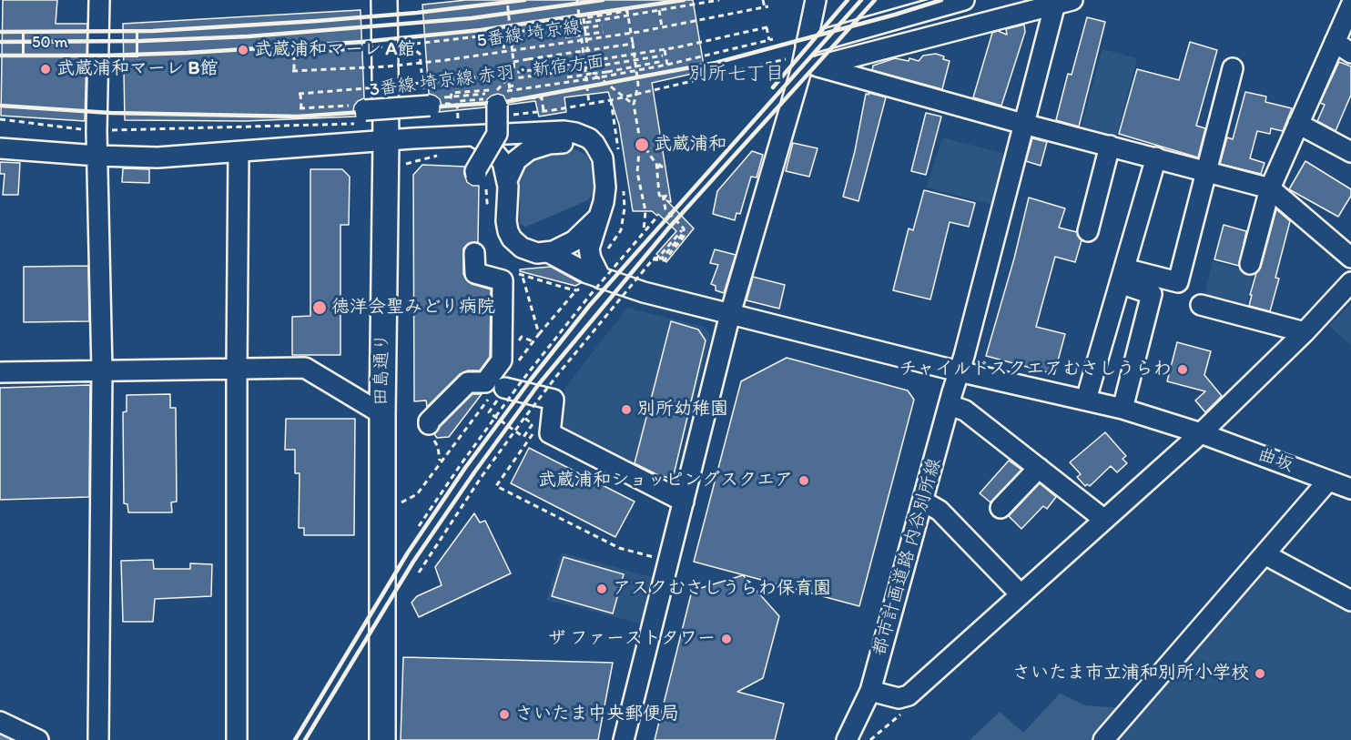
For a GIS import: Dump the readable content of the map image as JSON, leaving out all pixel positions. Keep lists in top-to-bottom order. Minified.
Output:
{"streets":{"main road":["田島通り"],"street":["曲坂","都市計画道路 内谷別所線"],"path":["5番線 埼京線","3番線 埼京線 赤羽・新宿方面"]},"crossings":[["曲坂","都市計画道路 内谷別所線"]],"districts":["別所七丁目"],"places":["武蔵浦和マーレ A館","武蔵浦和マーレ B館","武蔵浦和","徳洋会聖みどり病院","チャイルドスクエアむさしうらわ","別所幼稚園","武蔵浦和ショッピングスクエア","アスクむさしうらわ保育園","ザ ファーストタワー","さいたま市立浦和別所小学校","さいたま中央郵便局"],"scale_bar":"50 m"}
